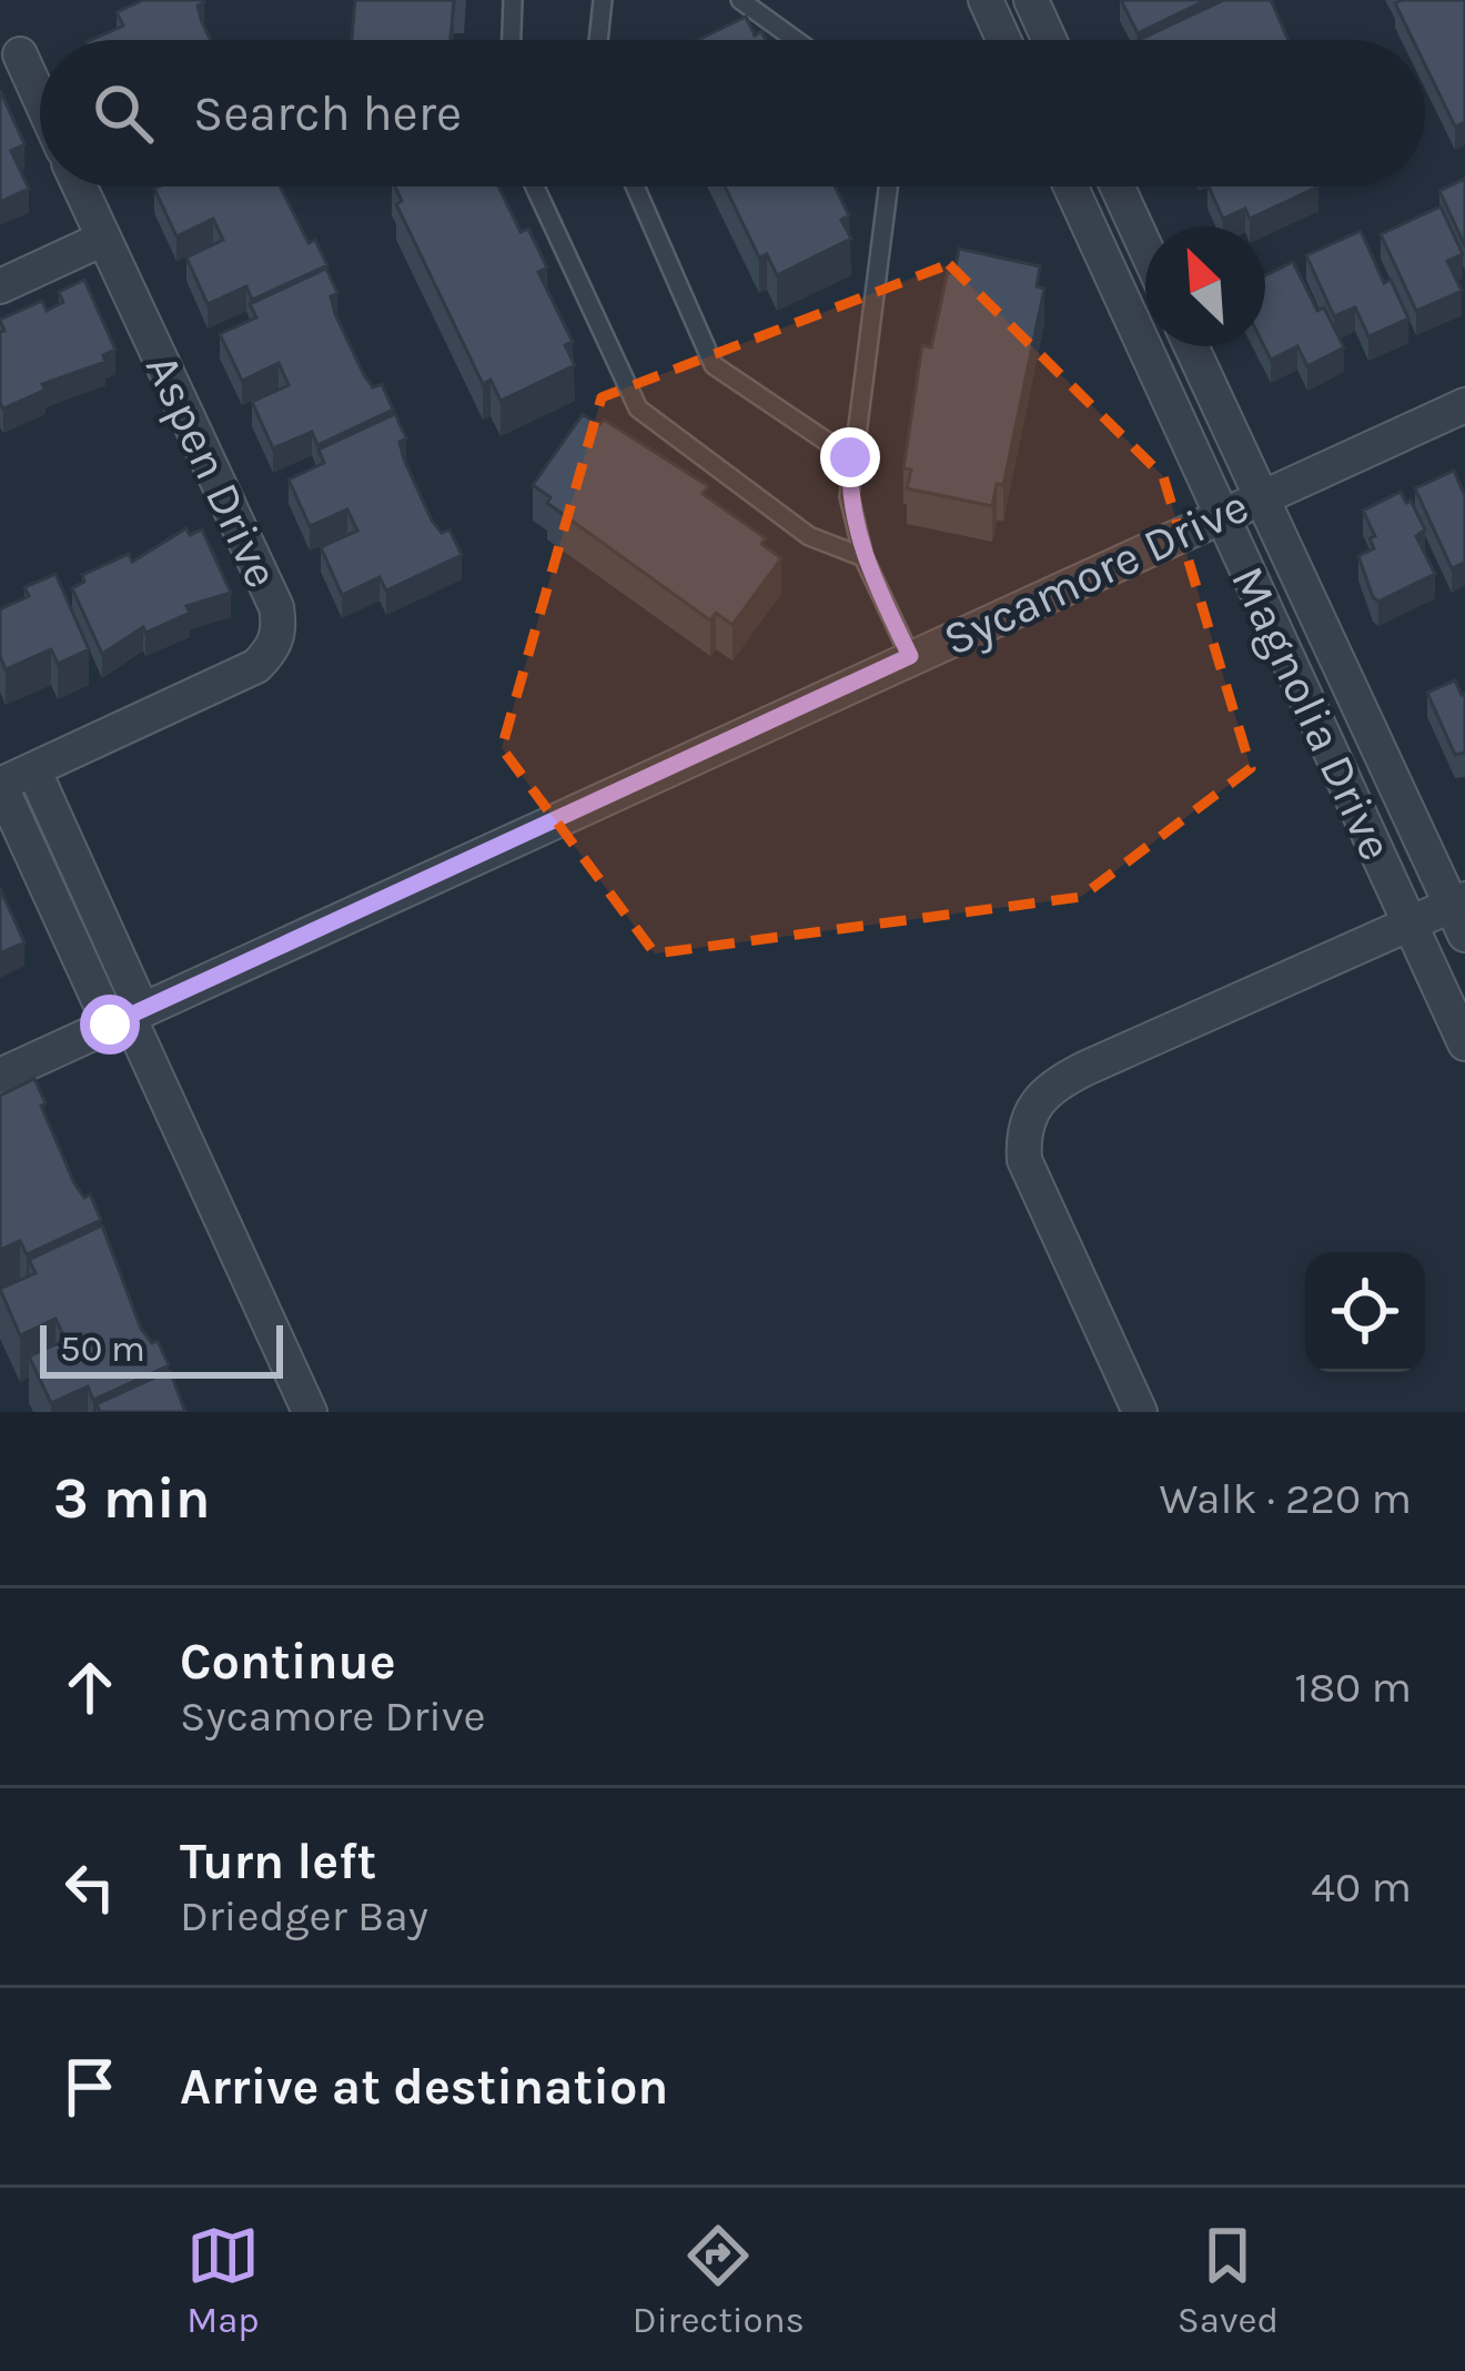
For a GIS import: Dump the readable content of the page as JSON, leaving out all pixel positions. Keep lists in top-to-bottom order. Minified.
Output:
{"streets":{"street":["Aspen Drive","Sycamore Drive","Magnolia Drive"]},"crossings":[["Sycamore Drive","Magnolia Drive"]],"scale_bar":"50 m","north":"top left","page":{"search":"Search here","scale":"50 m","heading":["3 min","Walk · 220 m"],"list":[["Continue","Sycamore Drive","180 m"],["Turn left","Driedger Bay","40 m"],"Arrive at destination"],"nav":["Map","Directions","Saved"]}}
